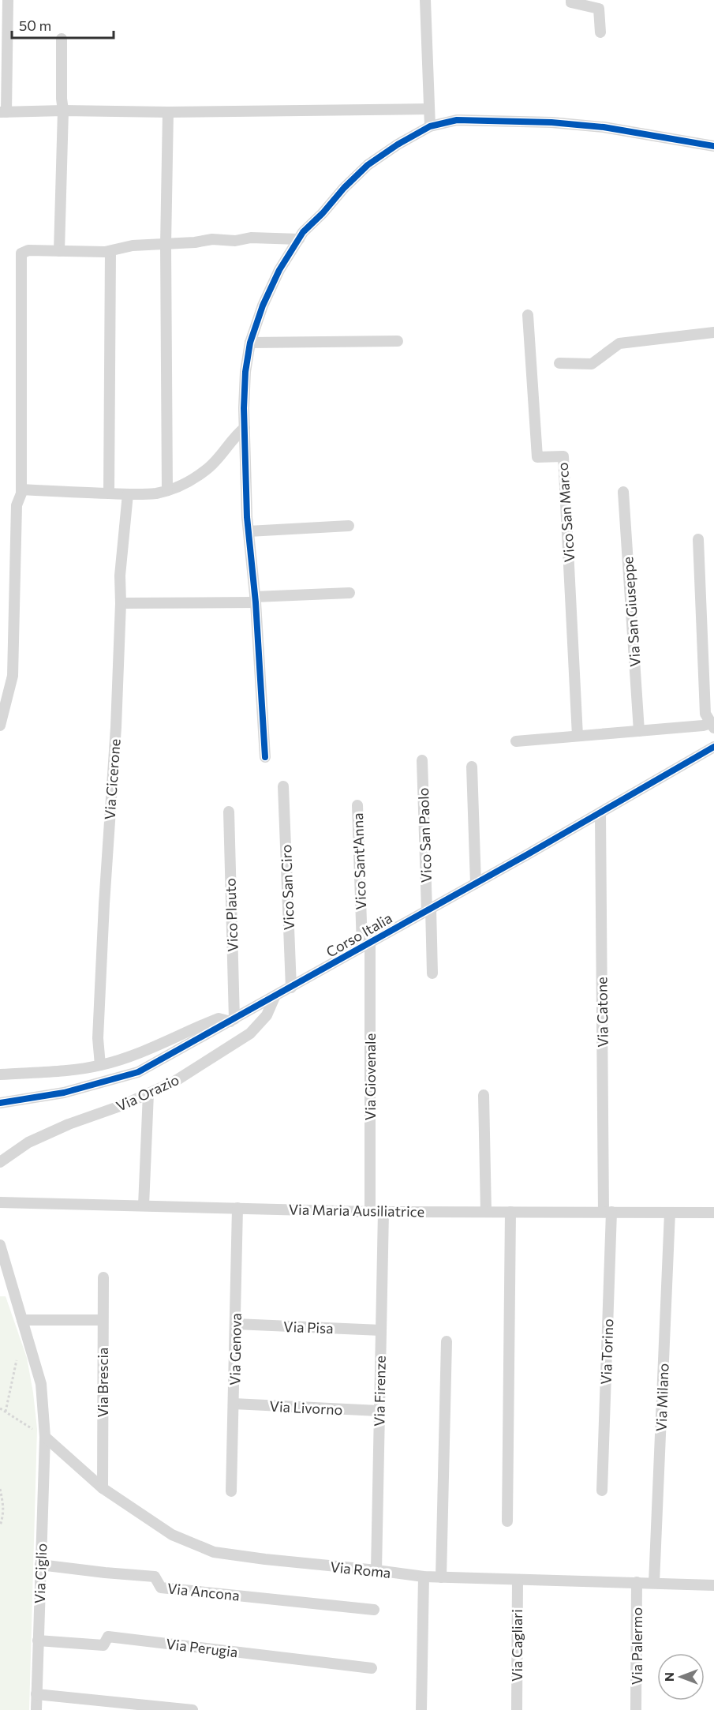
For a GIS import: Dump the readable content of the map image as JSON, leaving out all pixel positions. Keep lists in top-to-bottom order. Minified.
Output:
{"streets":{"street":["Vico San Marco","Via San Giuseppe","Via Cicerone","Vico San Paolo","Vico Sant'Anna","Vico San Ciro","Vico Plauto","Corso Italia","Via Catone","Via Giovenale","Via Orazio","Via Maria Ausiliatrice","Via Pisa","Via Genova","Via Torino","Via Brescia","Via Firenze","Via Milano","Via Livorno","Via Roma","Via Ciglio","Via Ancona","Via Cagliari","Via Palermo","Via Perugia"]},"crossings":[["Vico San Paolo","Corso Italia"],["Vico Sant'Anna","Corso Italia"],["Vico Sant'Anna","Via Giovenale"],["Vico San Ciro","Corso Italia"],["Vico Plauto","Corso Italia"],["Corso Italia","Via Catone"],["Corso Italia","Via Giovenale"],["Corso Italia","Via Orazio"],["Via Catone","Via Maria Ausiliatrice"],["Via Catone","Via Torino"],["Via Giovenale","Via Maria Ausiliatrice"],["Via Maria Ausiliatrice","Via Genova"],["Via Maria Ausiliatrice","Via Torino"],["Via Maria Ausiliatrice","Via Firenze"],["Via Maria Ausiliatrice","Via Milano"],["Via Pisa","Via Genova"],["Via Pisa","Via Firenze"],["Via Genova","Via Livorno"],["Via Brescia","Via Roma"],["Via Firenze","Via Livorno"],["Via Firenze","Via Roma"],["Via Milano","Via Roma"],["Via Roma","Via Ciglio"],["Via Roma","Via Cagliari"],["Via Roma","Via Palermo"],["Via Ciglio","Via Ancona"],["Via Ciglio","Via Perugia"]],"scale_bar":"50 m","north":"left"}
